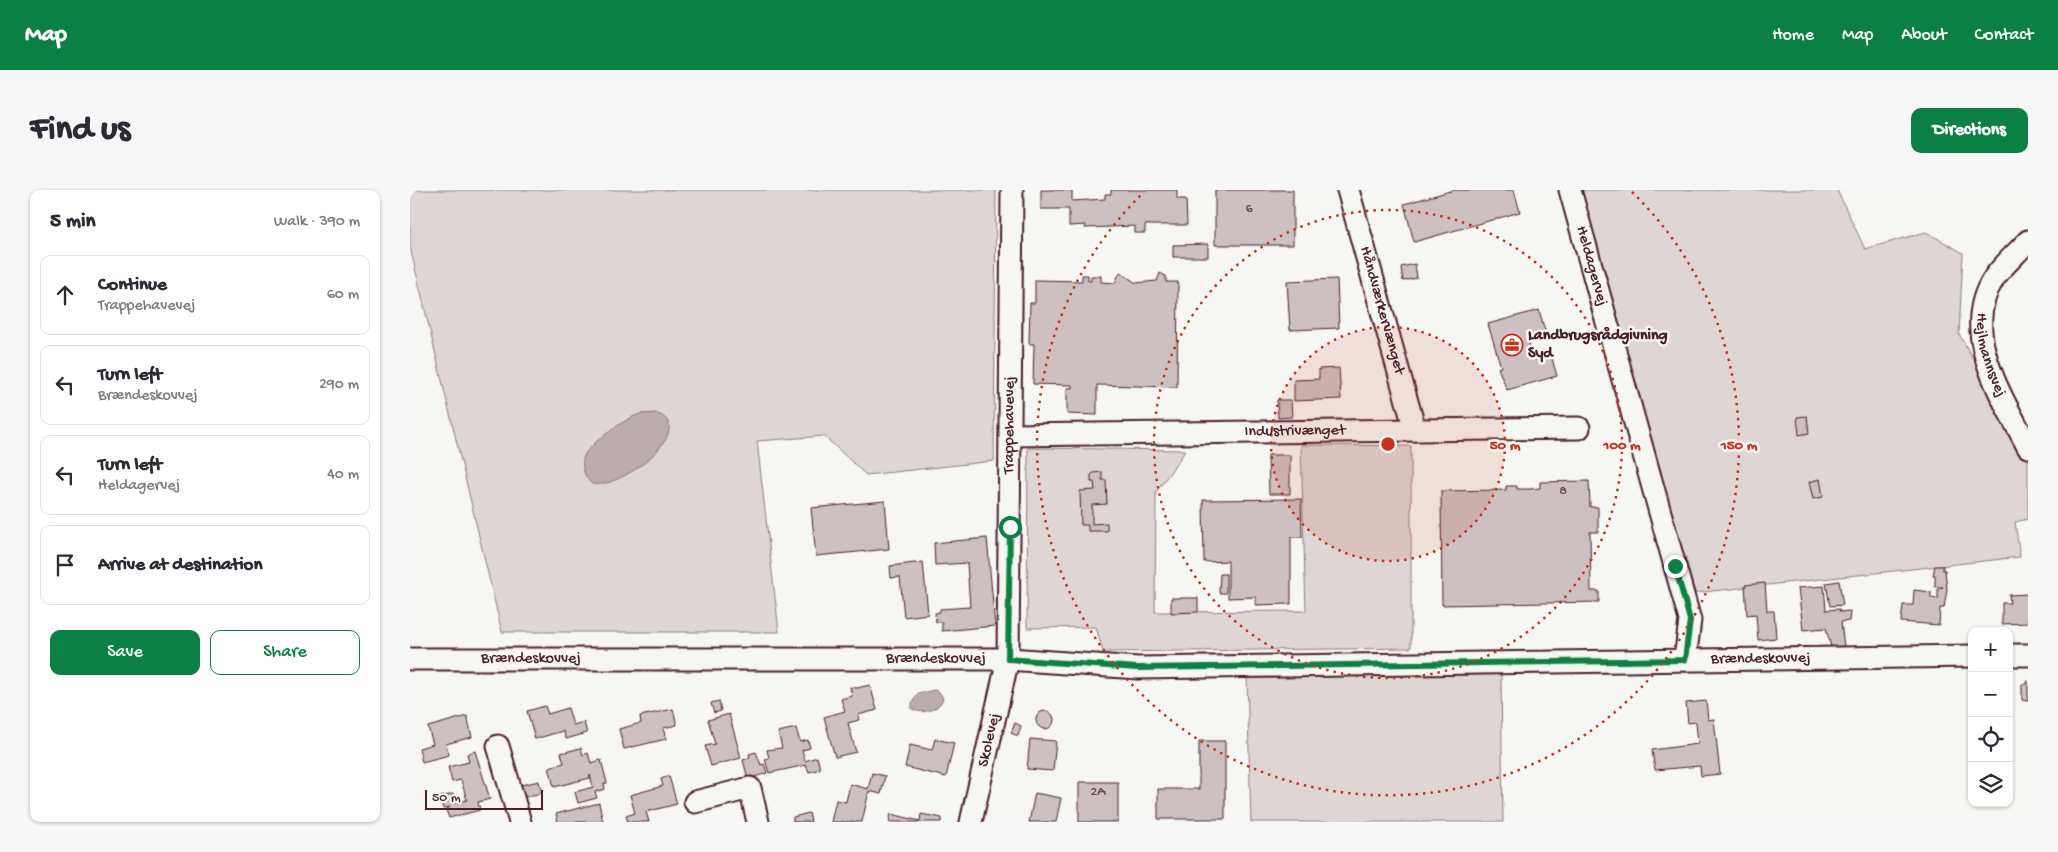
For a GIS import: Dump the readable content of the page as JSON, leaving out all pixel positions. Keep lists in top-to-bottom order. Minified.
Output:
{"streets":{"street":["Heldagervej","Håndværkervænget","Hejlmannsvej","Trappehavevej","Industrivænget","Brændeskovvej","Skolevej"]},"crossings":[["Heldagervej","Brændeskovvej"],["Håndværkervænget","Industrivænget"],["Trappehavevej","Industrivænget"],["Trappehavevej","Brændeskovvej"],["Trappehavevej","Skolevej"],["Brændeskovvej","Skolevej"]],"places":{"office":["Landbrugsrådgivning Syd"]},"house_numbers":["6","8","2A"],"scale_bar":"50 m","page":{"header":"Map","nav":["Home","Map","About","Contact"],"buttons":["Directions",["Save","Share"]],"title":"Find us","heading":["5 min","Walk · 390 m"],"list":[["Continue","Trappehavevej","60 m"],["Turn left","Brændeskovvej","290 m"],["Turn left","Heldagervej","40 m"],"Arrive at destination"],"map_buttons":["+","−"],"scale":"50 m"},"rings":["50 m","100 m","150 m"]}
